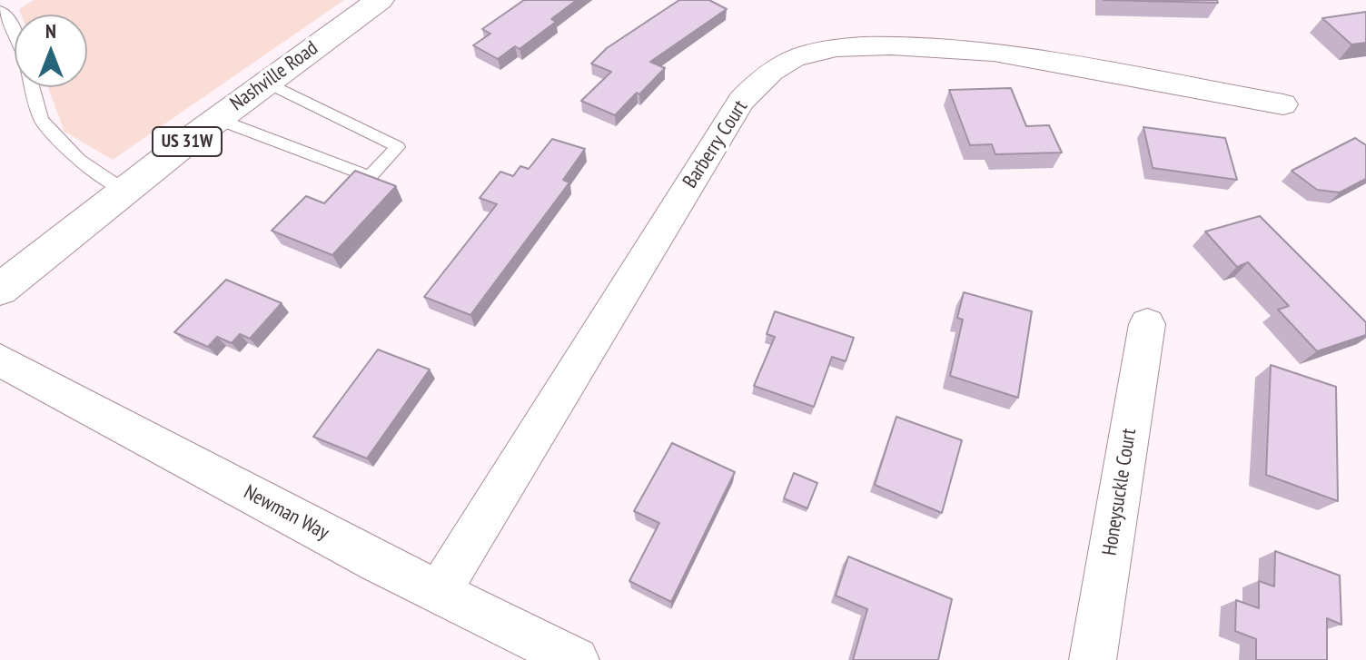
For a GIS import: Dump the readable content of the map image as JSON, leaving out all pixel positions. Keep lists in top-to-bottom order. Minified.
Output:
{"streets":{"main road":["Nashville Road","US 31W"],"street":["Barberry Court","Honeysuckle Court","Newman Way"]},"crossings":[["Barberry Court","Newman Way"]],"north":"top"}
